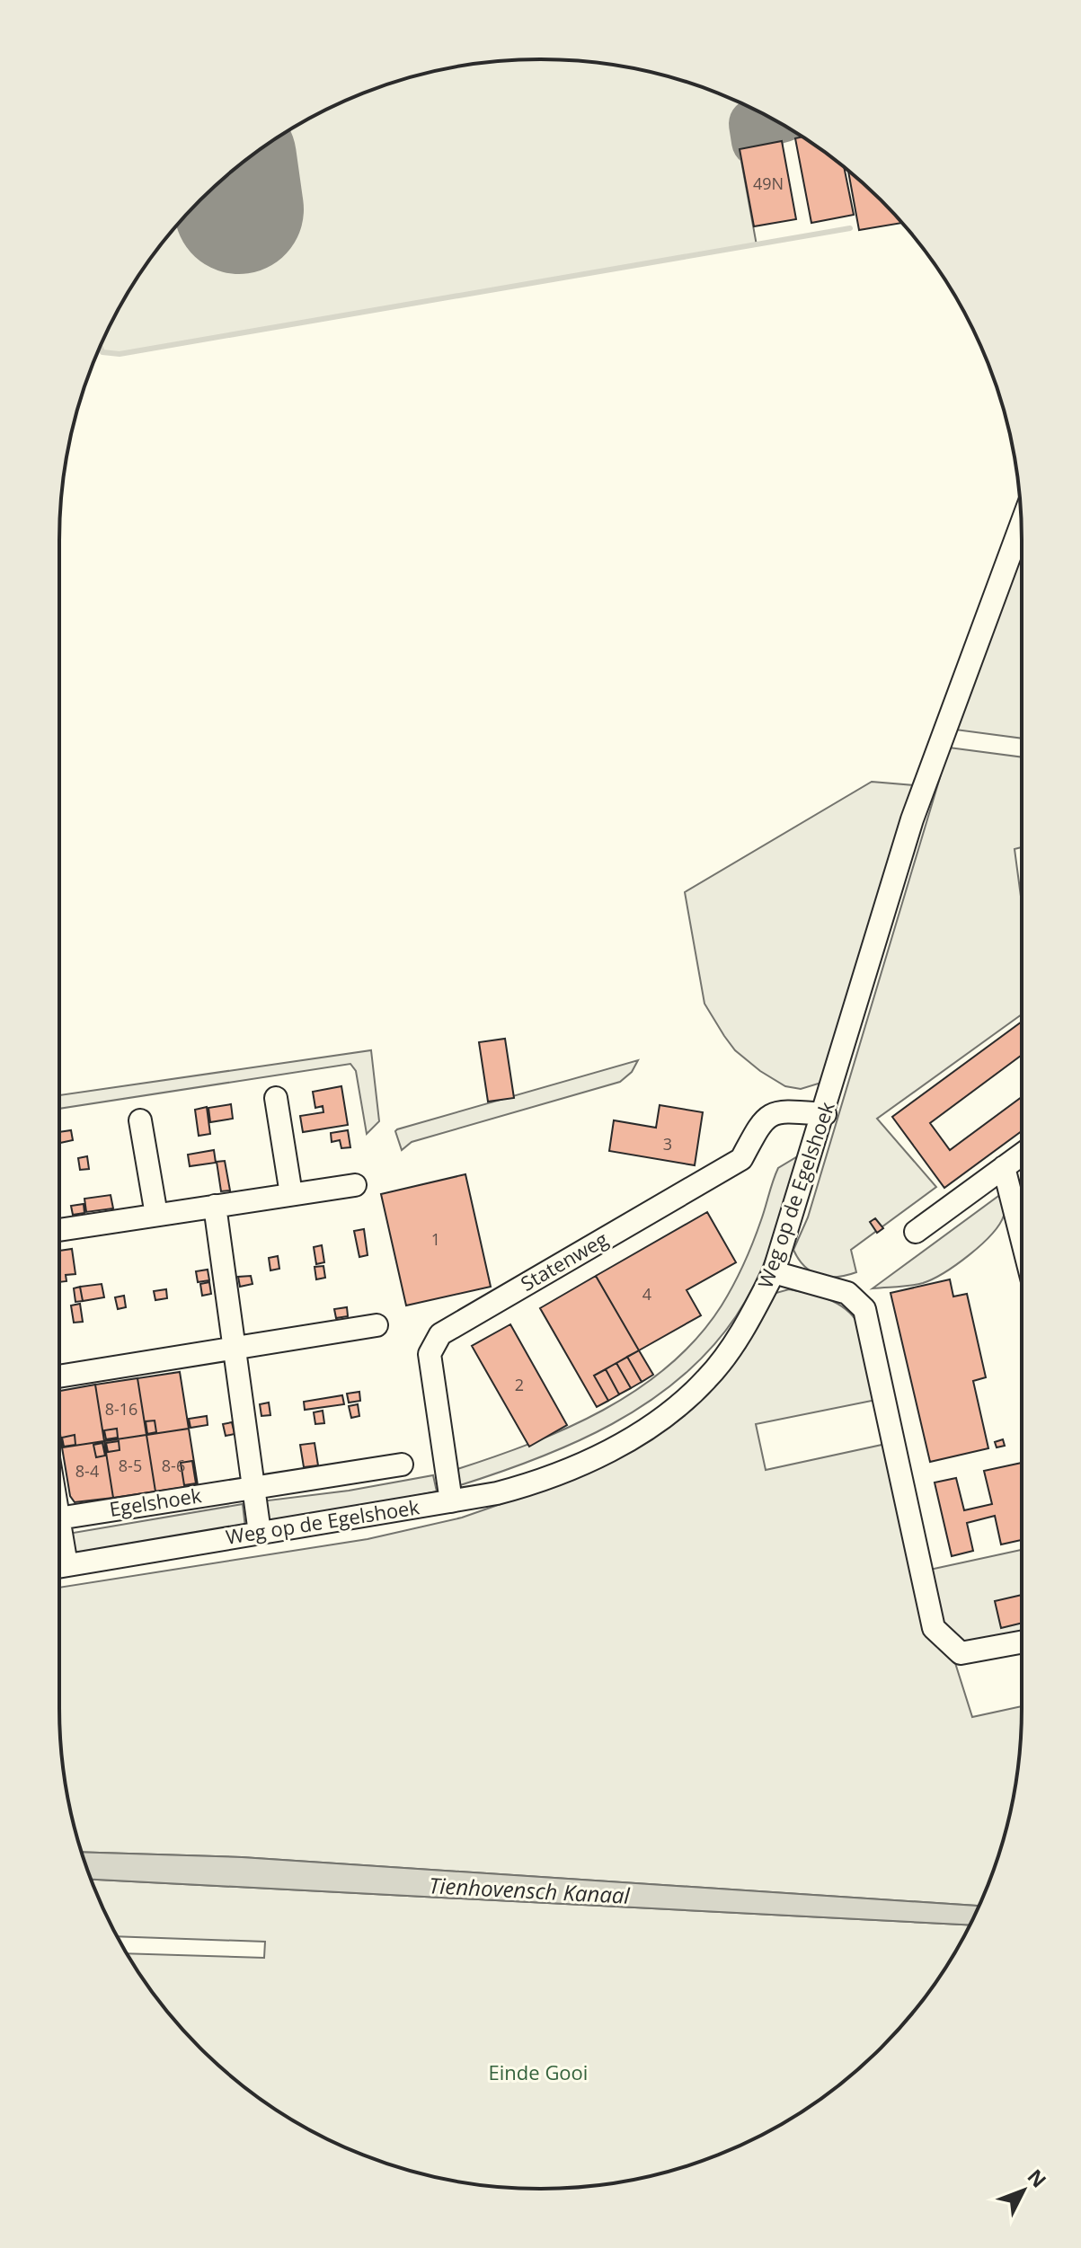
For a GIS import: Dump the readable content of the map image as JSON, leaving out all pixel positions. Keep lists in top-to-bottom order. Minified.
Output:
{"streets":{"street":["Weg op de Egelshoek","Statenweg","Egelshoek"]},"crossings":[["Weg op de Egelshoek","Statenweg"]],"water":["Tienhovensch Kanaal"],"parks":["Einde Gooi"],"house_numbers":["49N","3","1","4","2","8-16","8-5","8-6","8-4"],"north":"top right"}
